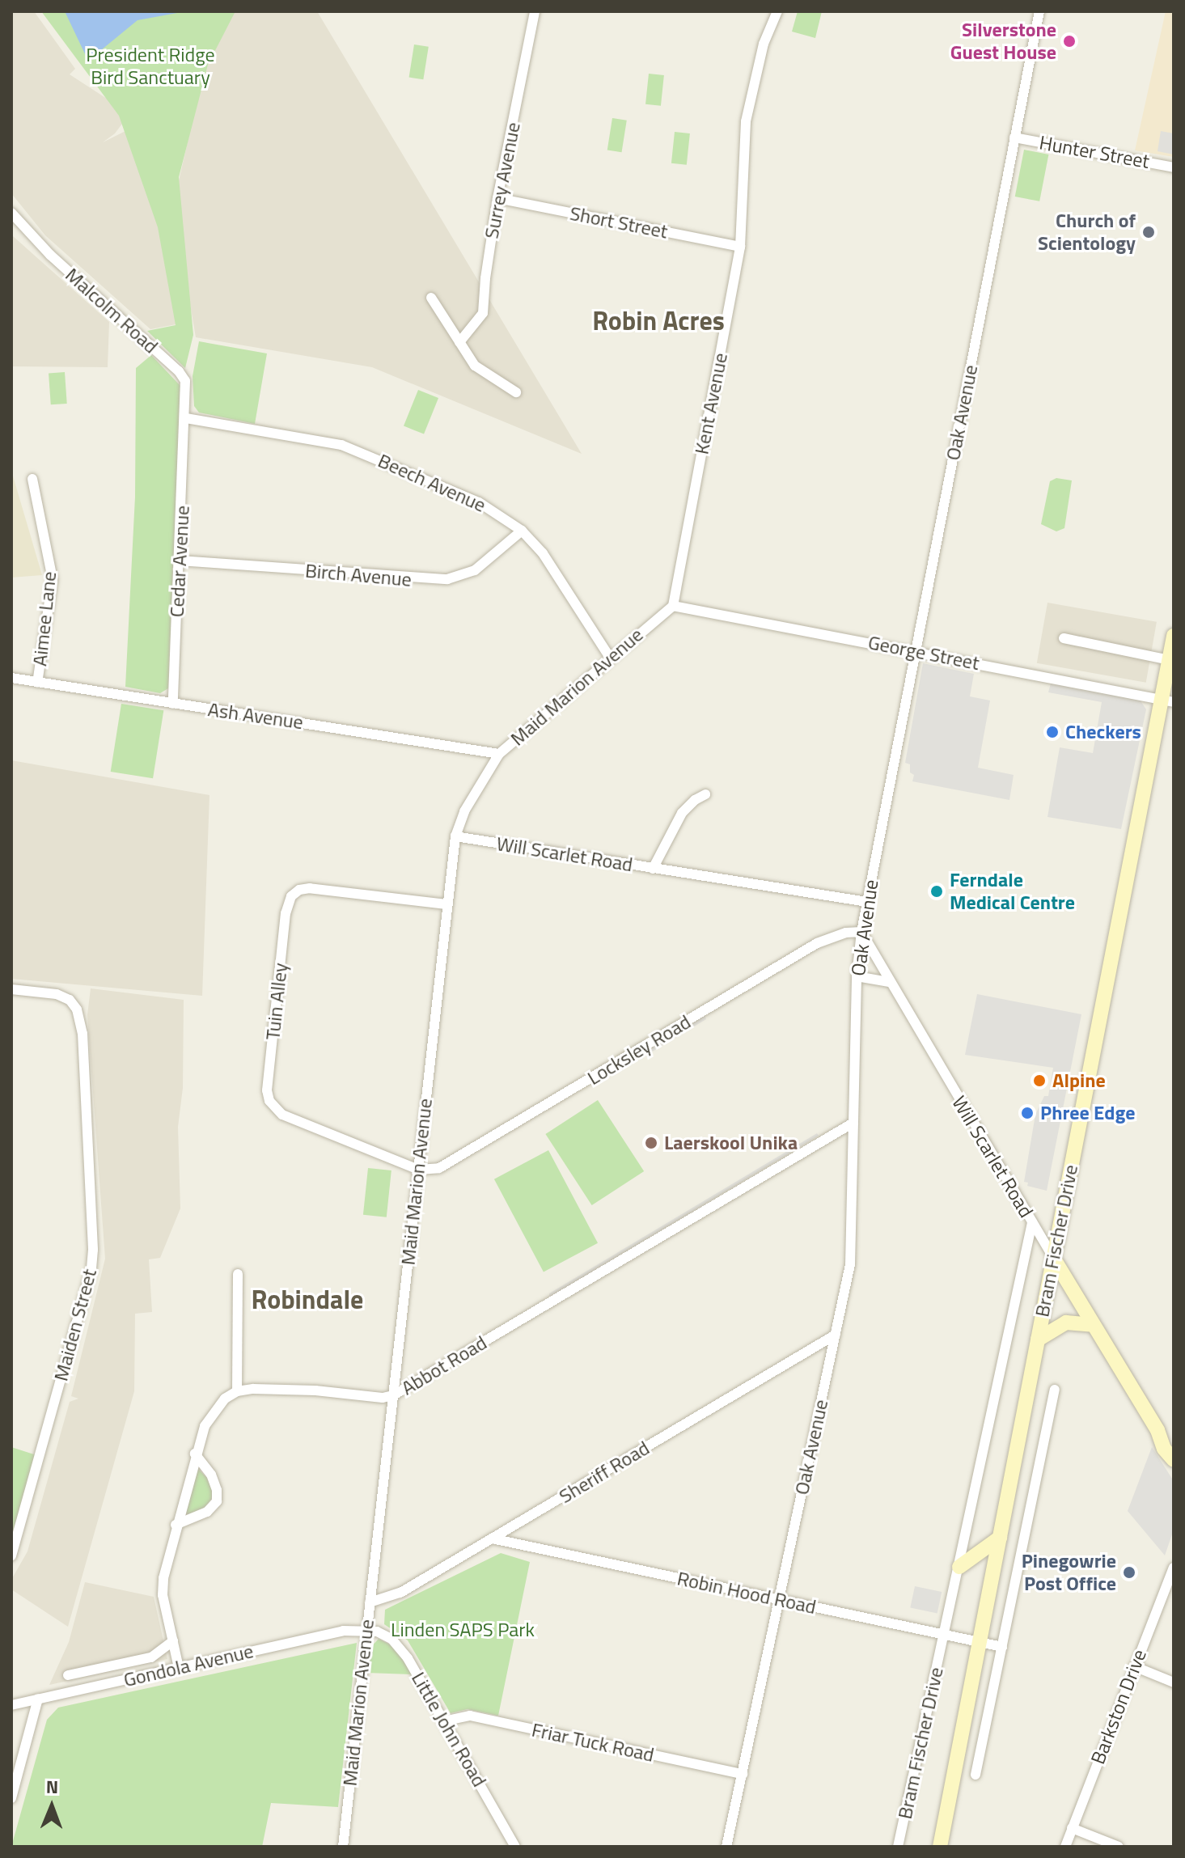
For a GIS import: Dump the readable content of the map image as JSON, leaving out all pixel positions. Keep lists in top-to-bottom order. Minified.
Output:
{"streets":{"main road":["Will Scarlet Road","Bram Fischer Drive"],"street":["Hunter Street","Surrey Avenue","Short Street","Malcolm Road","Kent Avenue","Oak Avenue","Beech Avenue","Cedar Avenue","Birch Avenue","Aimee Lane","George Street","Maid Marion Avenue","Ash Avenue","Tuin Alley","Locksley Road","Maiden Street","Abbot Road","Sheriff Road","Robin Hood Road","Gondola Avenue","Barkston Drive","Little John Road","Friar Tuck Road"]},"crossings":[["Hunter Street","Oak Avenue"],["Surrey Avenue","Short Street"],["Short Street","Kent Avenue"],["Malcolm Road","Beech Avenue"],["Malcolm Road","Cedar Avenue"],["Kent Avenue","George Street"],["Kent Avenue","Maid Marion Avenue"],["Oak Avenue","George Street"],["Oak Avenue","Will Scarlet Road"],["Oak Avenue","Locksley Road"],["Oak Avenue","Abbot Road"],["Oak Avenue","Sheriff Road"],["Oak Avenue","Robin Hood Road"],["Oak Avenue","Friar Tuck Road"],["Beech Avenue","Cedar Avenue"],["Beech Avenue","Birch Avenue"],["Beech Avenue","Maid Marion Avenue"],["Cedar Avenue","Birch Avenue"],["Cedar Avenue","Ash Avenue"],["Aimee Lane","Ash Avenue"],["George Street","Maid Marion Avenue"],["George Street","Bram Fischer Drive"],["Maid Marion Avenue","Ash Avenue"],["Maid Marion Avenue","Will Scarlet Road"],["Maid Marion Avenue","Tuin Alley"],["Maid Marion Avenue","Locksley Road"],["Maid Marion Avenue","Abbot Road"],["Maid Marion Avenue","Sheriff Road"],["Maid Marion Avenue","Gondola Avenue"],["Maid Marion Avenue","Little John Road"],["Will Scarlet Road","Locksley Road"],["Will Scarlet Road","Bram Fischer Drive"],["Tuin Alley","Locksley Road"],["Bram Fischer Drive","Robin Hood Road"],["Sheriff Road","Robin Hood Road"],["Gondola Avenue","Little John Road"],["Little John Road","Friar Tuck Road"]],"districts":["Robin Acres","Robindale"],"parks":["President Ridge Bird Sanctuary","Linden SAPS Park"],"places":["Silverstone Guest House","Church of Scientology","Checkers","Ferndale Medical Centre","Alpine","Phree Edge","Laerskool Unika","Pinegowrie Post Office"],"north":"top"}
